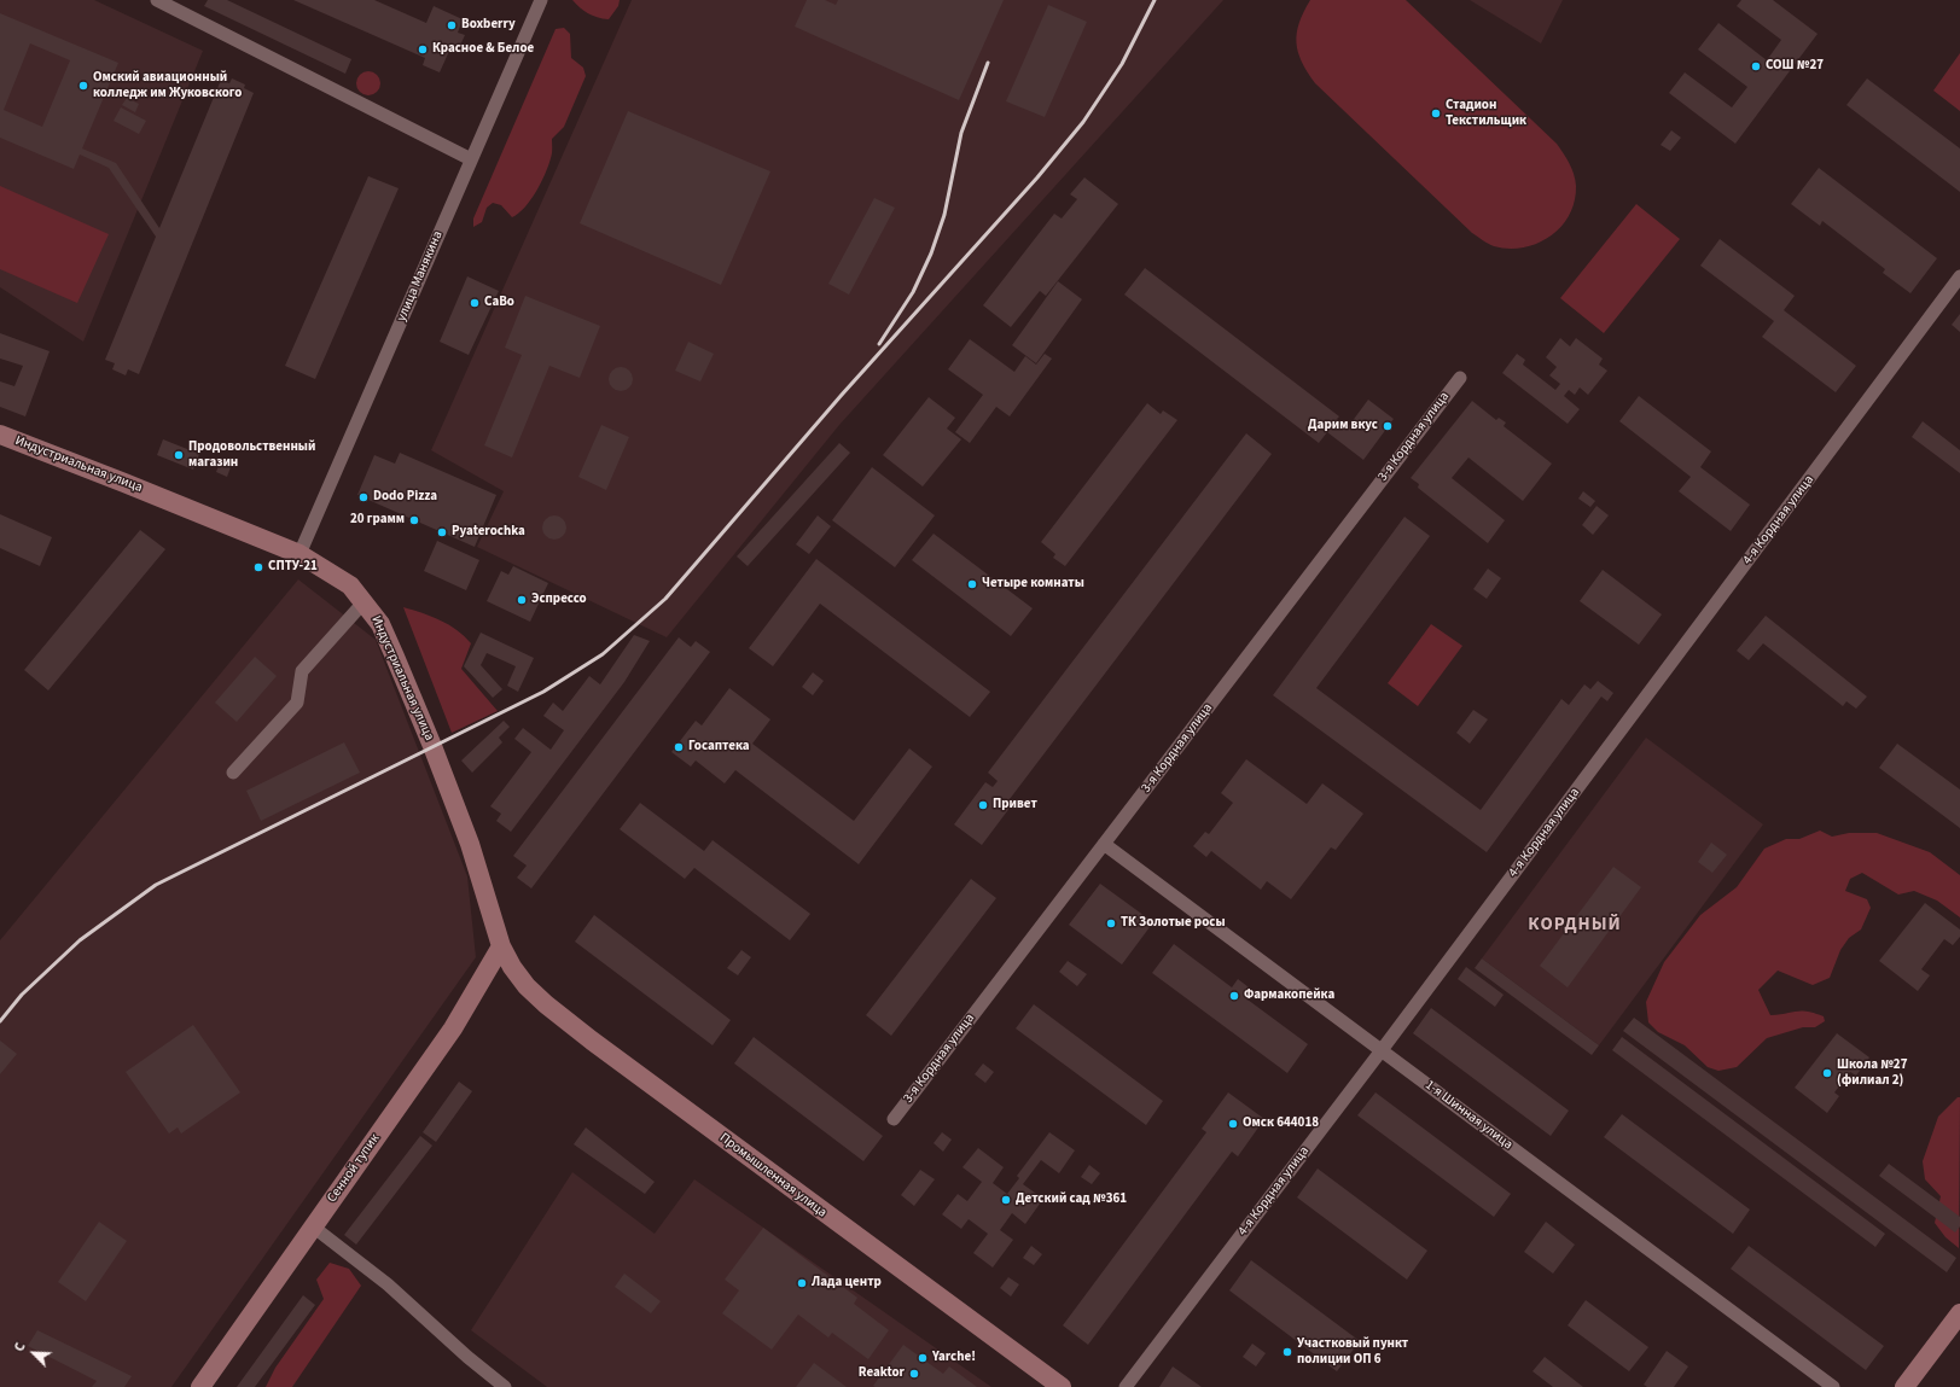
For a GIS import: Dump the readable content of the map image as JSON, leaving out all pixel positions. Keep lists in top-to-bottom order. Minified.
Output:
{"streets":{"main road":["Индустриальная улица","Сенной тупик","Промышленная улица"],"street":["улица Манякина","3-я Кордная улица","4-я Кордная улица","1-я Шинная улица"]},"crossings":[["улица Манякина","Индустриальная улица"],["3-я Кордная улица","1-я Шинная улица"],["Индустриальная улица","Сенной тупик"],["Индустриальная улица","Промышленная улица"],["4-я Кордная улица","1-я Шинная улица"],["Сенной тупик","Промышленная улица"]],"districts":["КОРДНЫЙ"],"places":["Boxberry","Красное & Белое","СОШ №27","Омский авиационный колледж им Жуковского","Стадион Текстильщик","СаВо","Дарим вкус","Продовольственный магазин","Dodo Pizza","20 грамм","Pyaterochka","СПТУ-21","Четыре комнаты","Эспрессо","Госаптека","Привет","ТК Золотые росы","Фармакопейка","Школа №27 (филиал 2)","Омск 644018","Детский сад №361","Лада центр","Участковый пункт полиции ОП 6","Yarche!","Reaktor"],"north":"top left"}
